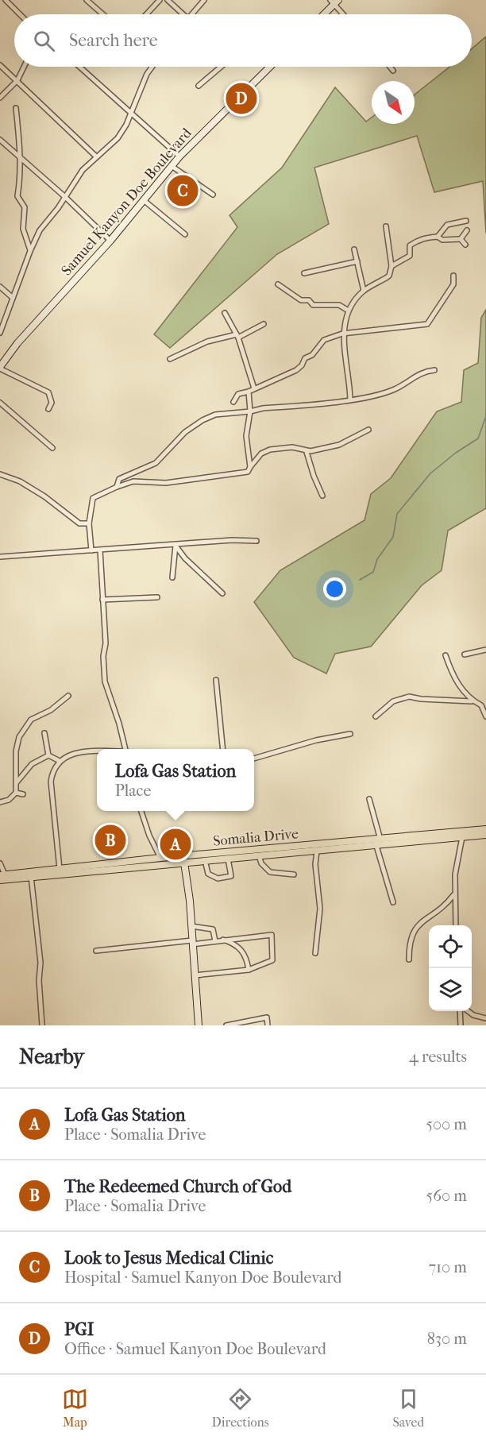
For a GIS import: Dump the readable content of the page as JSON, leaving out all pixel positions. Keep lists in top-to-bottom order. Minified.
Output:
{"streets":{"main road":["Somalia Drive"],"street":["Samuel Kanyon Doe Boulevard"]},"north":"bottom right","page":{"search":"Search here","pins":["D","C","B","A"],"popup":["Lofa Gas Station","Place"],"heading":["Nearby","4 results"],"list":[{"mark":"A","name":"Lofa Gas Station","note":"Place · Somalia Drive","value":"500 m"},{"mark":"B","name":"The Redeemed Church of God","note":"Place · Somalia Drive","value":"560 m"},{"mark":"C","name":"Look to Jesus Medical Clinic","note":"Hospital · Samuel Kanyon Doe Boulevard","value":"710 m"},{"mark":"D","name":"PGI","note":"Office · Samuel Kanyon Doe Boulevard","value":"830 m"}],"nav":["Map","Directions","Saved"]}}
